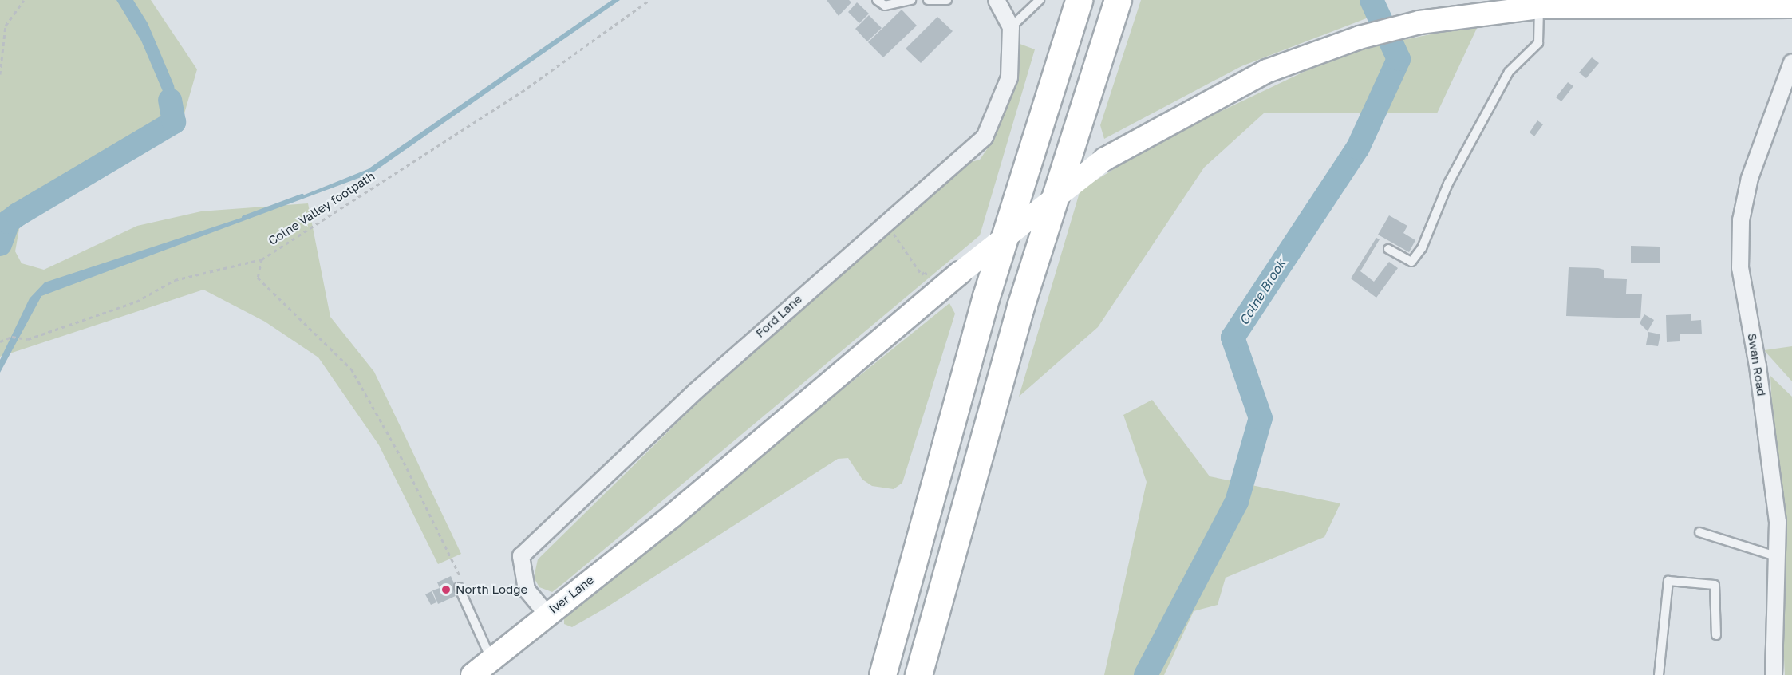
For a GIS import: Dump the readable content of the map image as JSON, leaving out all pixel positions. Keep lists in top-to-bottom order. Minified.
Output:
{"streets":{"main road":["Iver Lane"],"street":["Ford Lane","Swan Road"],"path":["Colne Valley footpath"]},"crossings":[["Ford Lane","Iver Lane"]],"water":["Colne Brook"],"places":["North Lodge"]}
